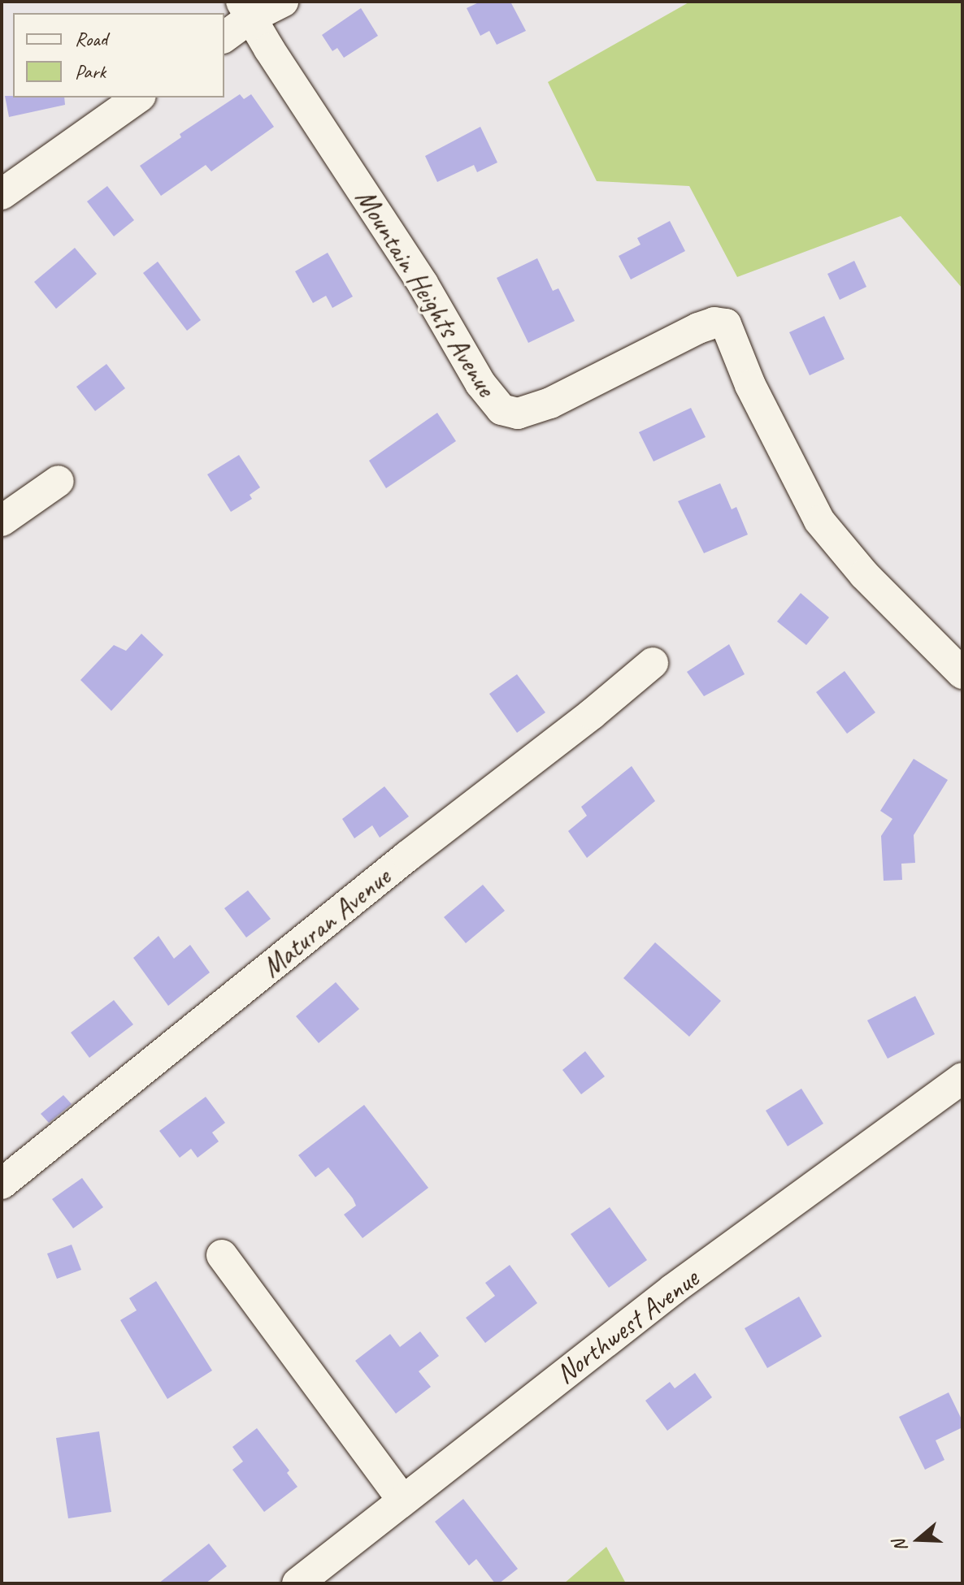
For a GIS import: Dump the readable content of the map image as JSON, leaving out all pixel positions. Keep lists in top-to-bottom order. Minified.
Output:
{"streets":{"street":["Mountain Heights Avenue","Maturan Avenue","Northwest Avenue"]},"legend":["Road","Park"],"north":"left"}
